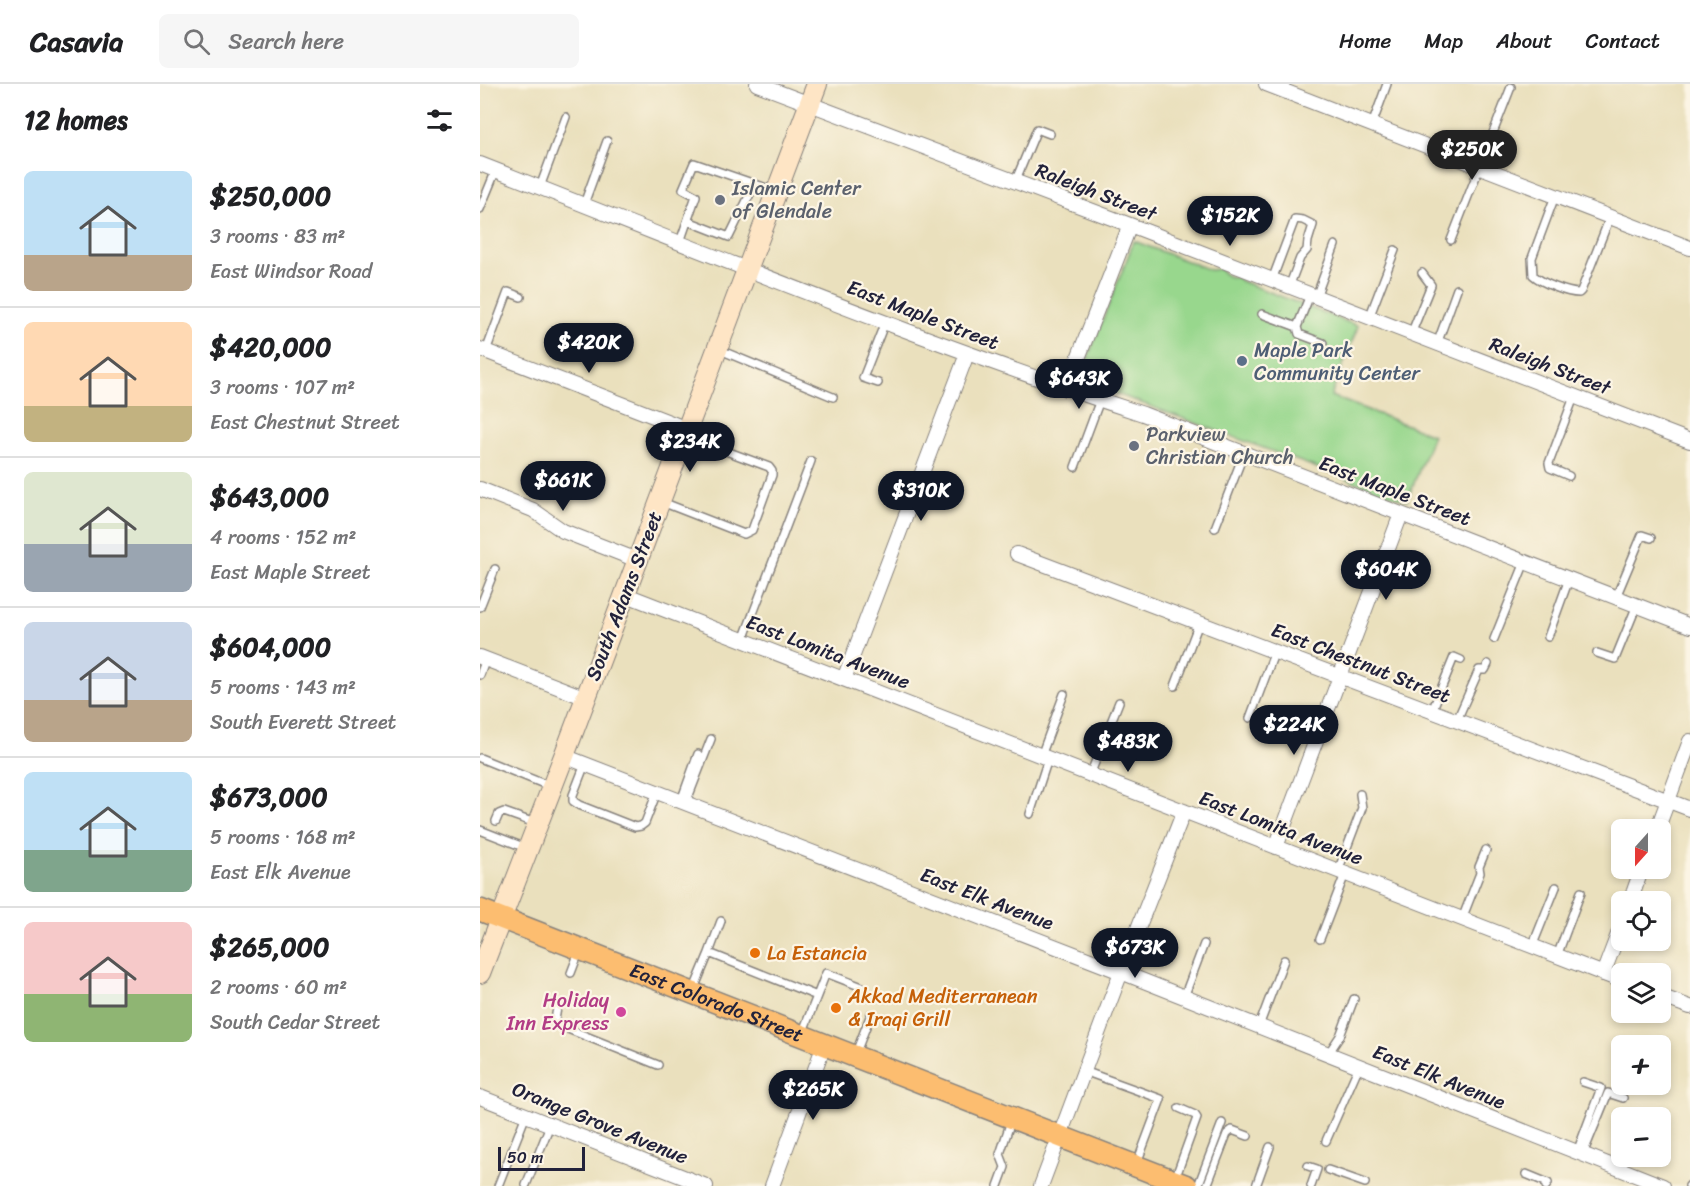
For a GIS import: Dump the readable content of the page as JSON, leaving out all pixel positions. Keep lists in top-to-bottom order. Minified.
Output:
{"streets":{"main road":["East Colorado Street"],"street":["Raleigh Street","East Maple Street","South Adams Street","East Lomita Avenue","East Chestnut Street","East Elk Avenue","Orange Grove Avenue"]},"crossings":[["Raleigh Street","South Adams Street"],["East Maple Street","South Adams Street"],["South Adams Street","East Lomita Avenue"],["South Adams Street","East Elk Avenue"],["South Adams Street","East Colorado Street"]],"places":["Islamic Center of Glendale","Maple Park Community Center","Parkview Christian Church","La Estancia","Akkad Mediterranean & Iraqi Grill","Holiday Inn Express"],"scale_bar":"50 m","north":"bottom","page":{"header":"Casavia","search":"Search here","nav":["Home","Map","About","Contact"],"heading":"12 homes","price":["$250K","$152K","$420K","$643K","$234K","$661K","$310K","$604K","$224K","$483K","$673K","$265K"],"list":[{"name":"$250,000","note":"3 rooms · 83 m² · East Windsor Road"},{"name":"$420,000","note":"3 rooms · 107 m² · East Chestnut Street"},{"name":"$643,000","note":"4 rooms · 152 m² · East Maple Street"},{"name":"$604,000","note":"5 rooms · 143 m² · South Everett Street"},{"name":"$673,000","note":"5 rooms · 168 m² · East Elk Avenue"},{"name":"$265,000","note":"2 rooms · 60 m² · South Cedar Street"}],"map_buttons":["+","−"],"scale":"50 m"}}
